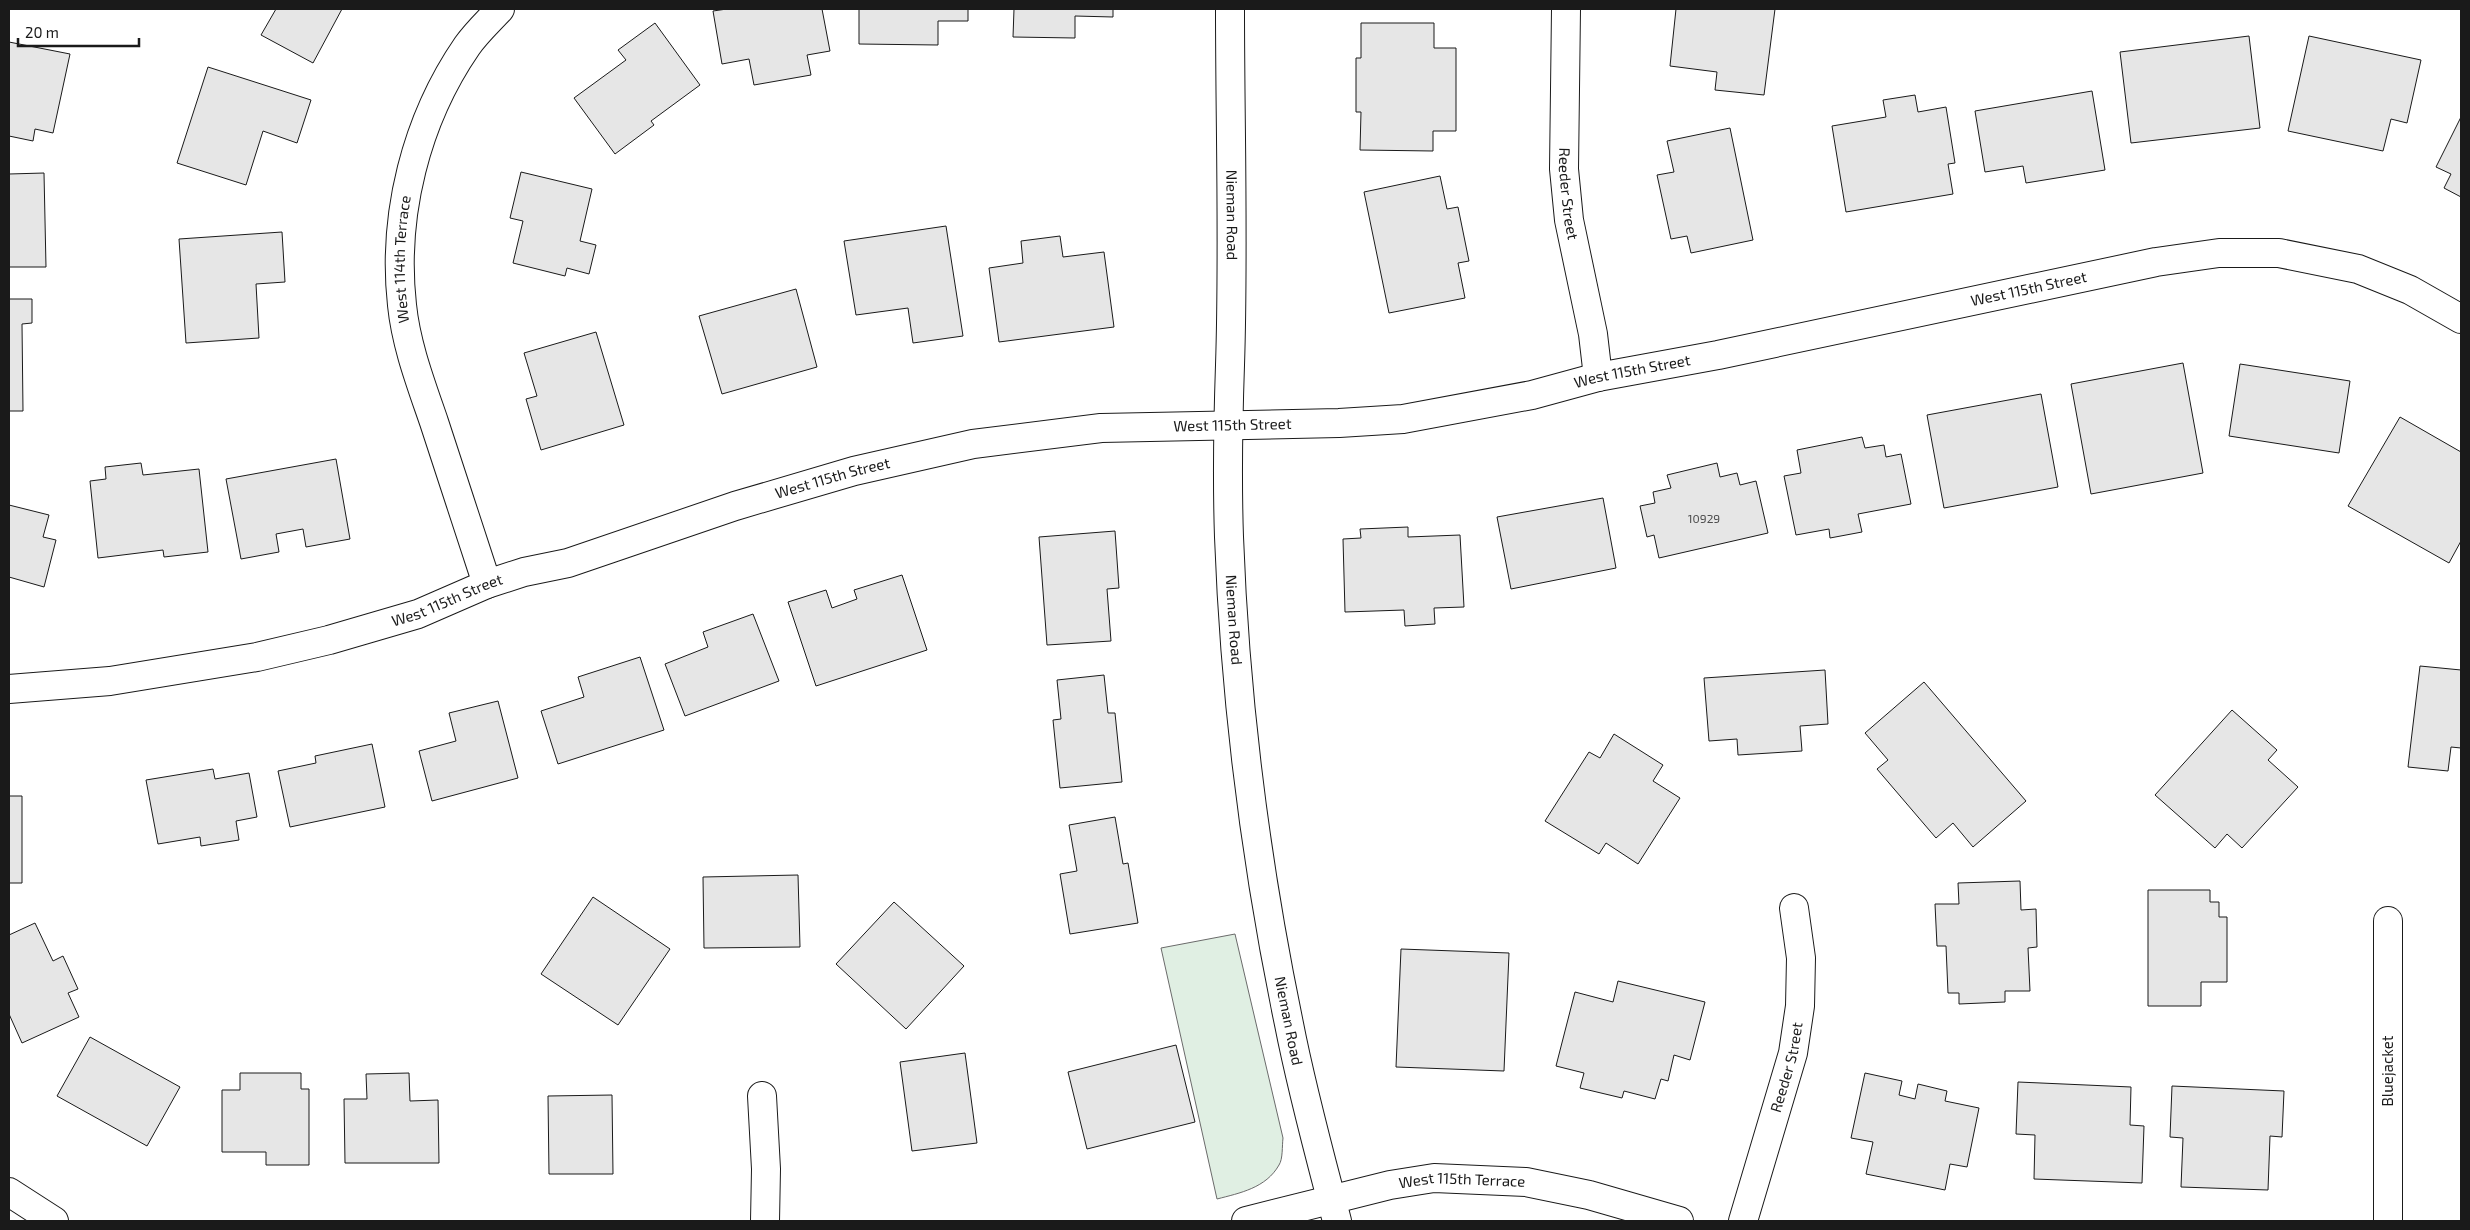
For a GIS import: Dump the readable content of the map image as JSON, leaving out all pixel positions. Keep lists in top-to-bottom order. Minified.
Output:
{"streets":{"street":["Reeder Street","Nieman Road","West 114th Terrace","West 115th Street","Bluejacket","West 115th Terrace"]},"crossings":[["Reeder Street","West 115th Street"],["Nieman Road","West 115th Street"],["Nieman Road","West 115th Terrace"],["West 114th Terrace","West 115th Street"]],"house_numbers":["10929"],"scale_bar":"20 m"}
